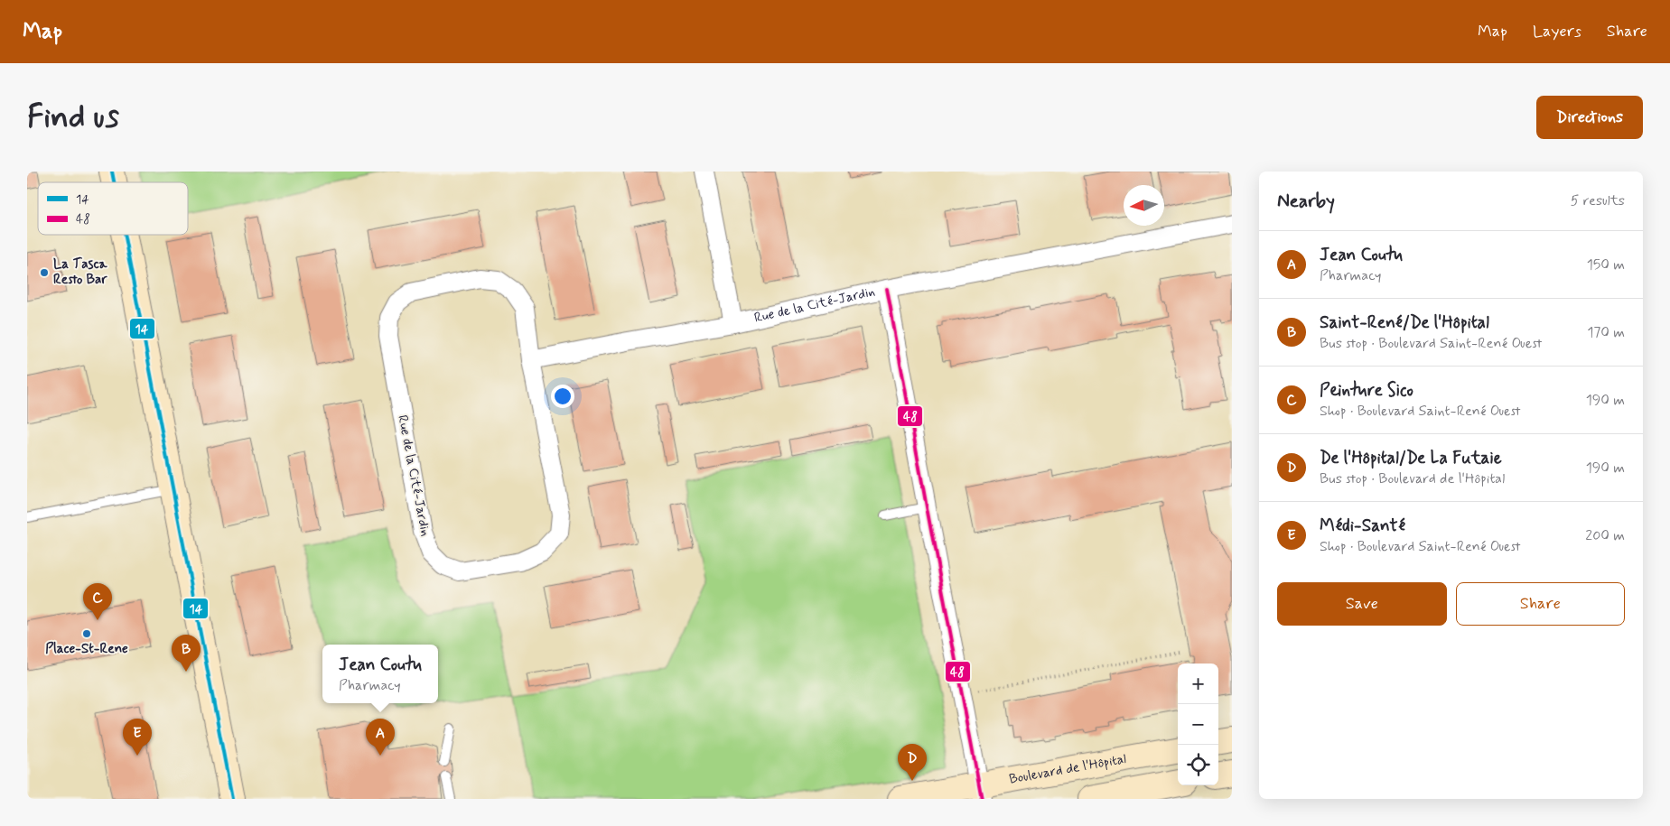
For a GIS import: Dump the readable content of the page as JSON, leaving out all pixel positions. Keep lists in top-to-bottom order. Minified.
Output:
{"streets":{"street":["Rue de la Cité-Jardin","Boulevard de l'Hôpital"]},"places":["La Tasca Resto Bar","Place-St-Rene"],"lines":["transit line 14","transit line 48"],"legend":["14","48"],"north":"left","page":{"header":"Map","nav":["Map","Layers","Share"],"buttons":["Directions",["Save","Share"]],"title":"Find us","heading":["Nearby","5 results"],"list":[{"mark":"A","name":"Jean Coutu","note":"Pharmacy","value":"150 m"},{"mark":"B","name":"Saint-René/De l'Hôpital","note":"Bus stop · Boulevard Saint-René Ouest","value":"170 m"},{"mark":"C","name":"Peinture Sico","note":"Shop · Boulevard Saint-René Ouest","value":"190 m"},{"mark":"D","name":"De l'Hôpital/De La Futaie","note":"Bus stop · Boulevard de l'Hôpital","value":"190 m"},{"mark":"E","name":"Médi-Santé","note":"Shop · Boulevard Saint-René Ouest","value":"200 m"}],"pins":["C","B","A","E","D"],"popup":["Jean Coutu","Pharmacy"],"map_buttons":["+","−"]}}
